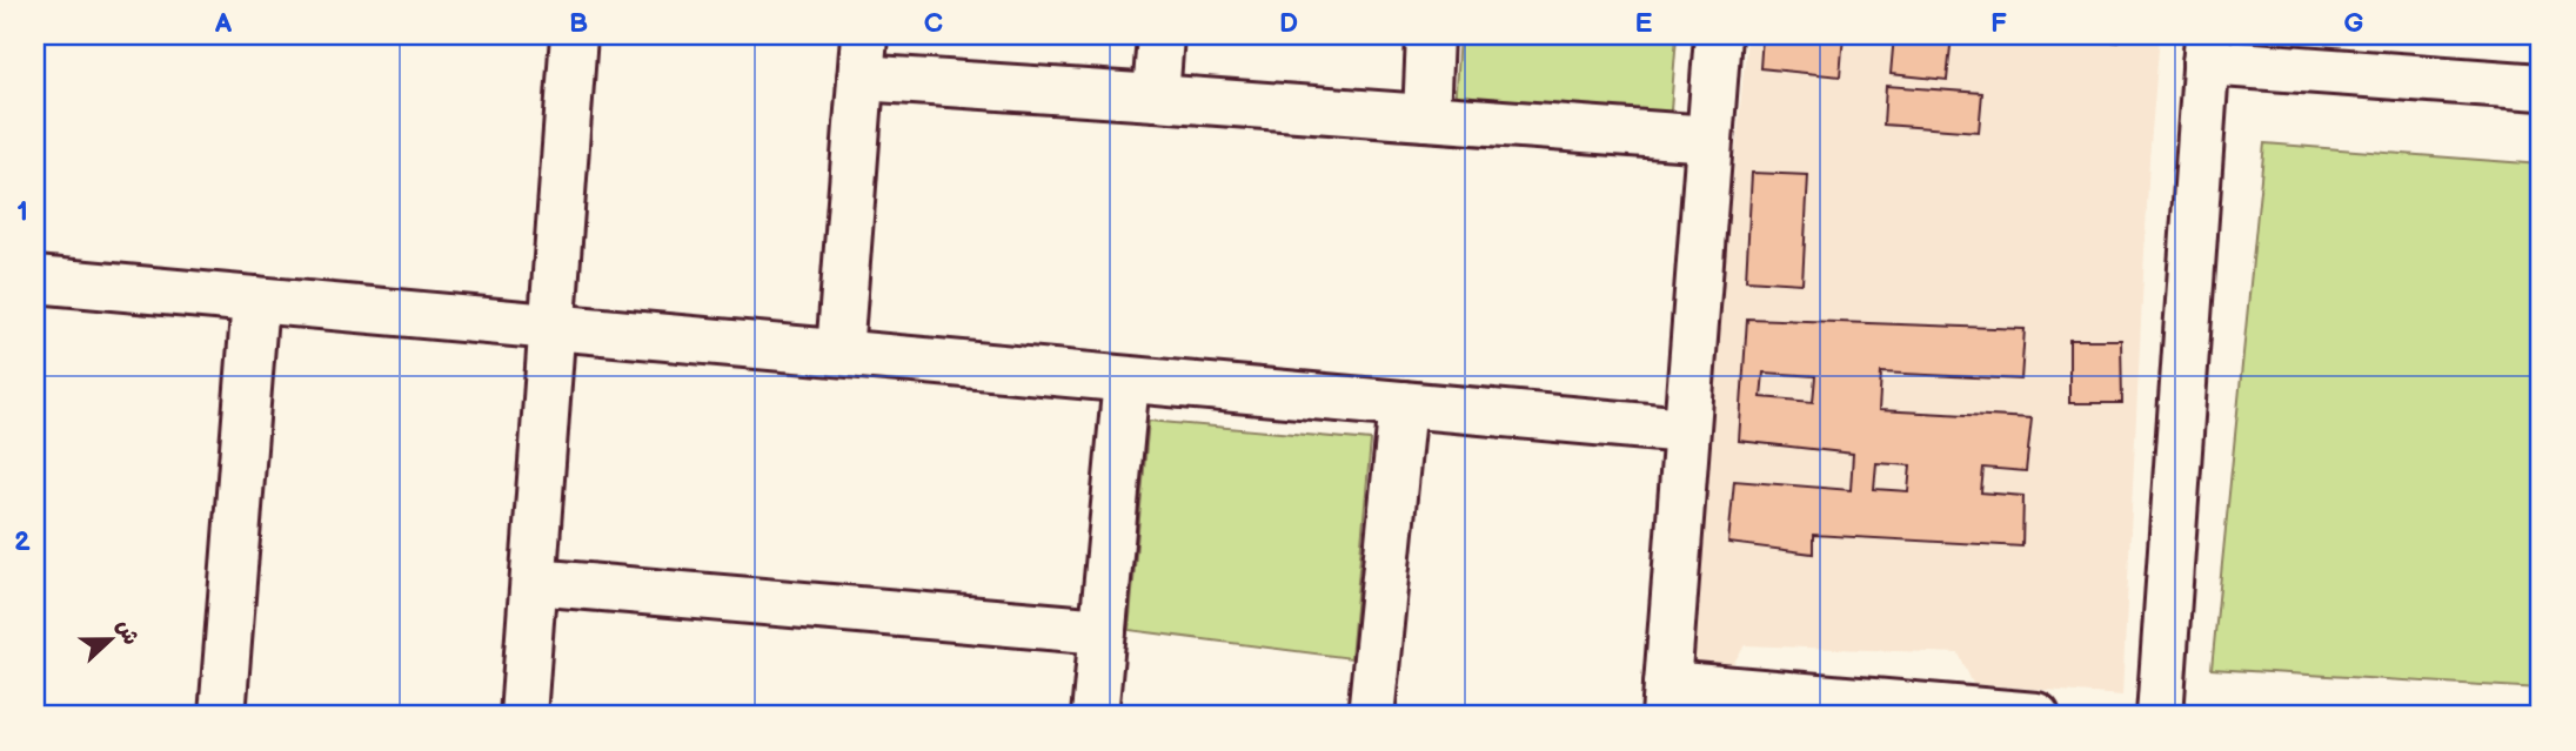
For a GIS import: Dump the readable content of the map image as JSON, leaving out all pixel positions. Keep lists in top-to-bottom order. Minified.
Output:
{"north":"right","grid":{"columns":["A","B","C","D","E","F","G"],"rows":["1","2"]}}
